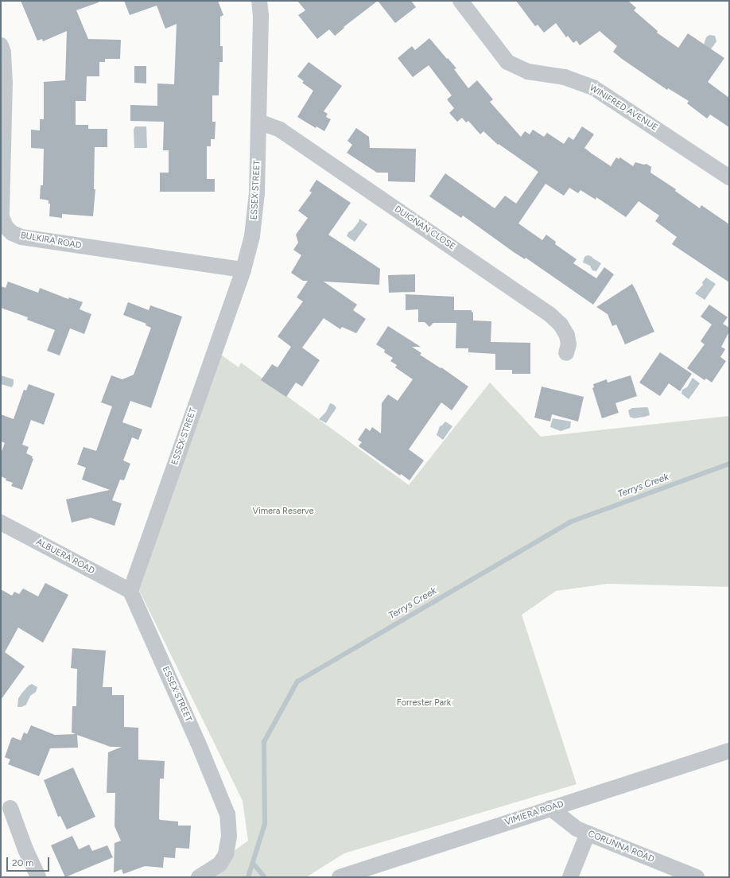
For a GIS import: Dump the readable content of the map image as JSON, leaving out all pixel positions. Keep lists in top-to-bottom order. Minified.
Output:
{"streets":{"street":["WINIFRED AVENUE","ESSEX STREET","DUIGNAN CLOSE","BULKIRA ROAD","ALBUERA ROAD","VIMIERA ROAD","CORUNNA ROAD"]},"crossings":[["ESSEX STREET","DUIGNAN CLOSE"],["ESSEX STREET","BULKIRA ROAD"],["ESSEX STREET","ALBUERA ROAD"],["VIMIERA ROAD","CORUNNA ROAD"]],"water":["Terrys Creek"],"parks":["Vimera Reserve","Forrester Park"],"scale_bar":"20 m"}
